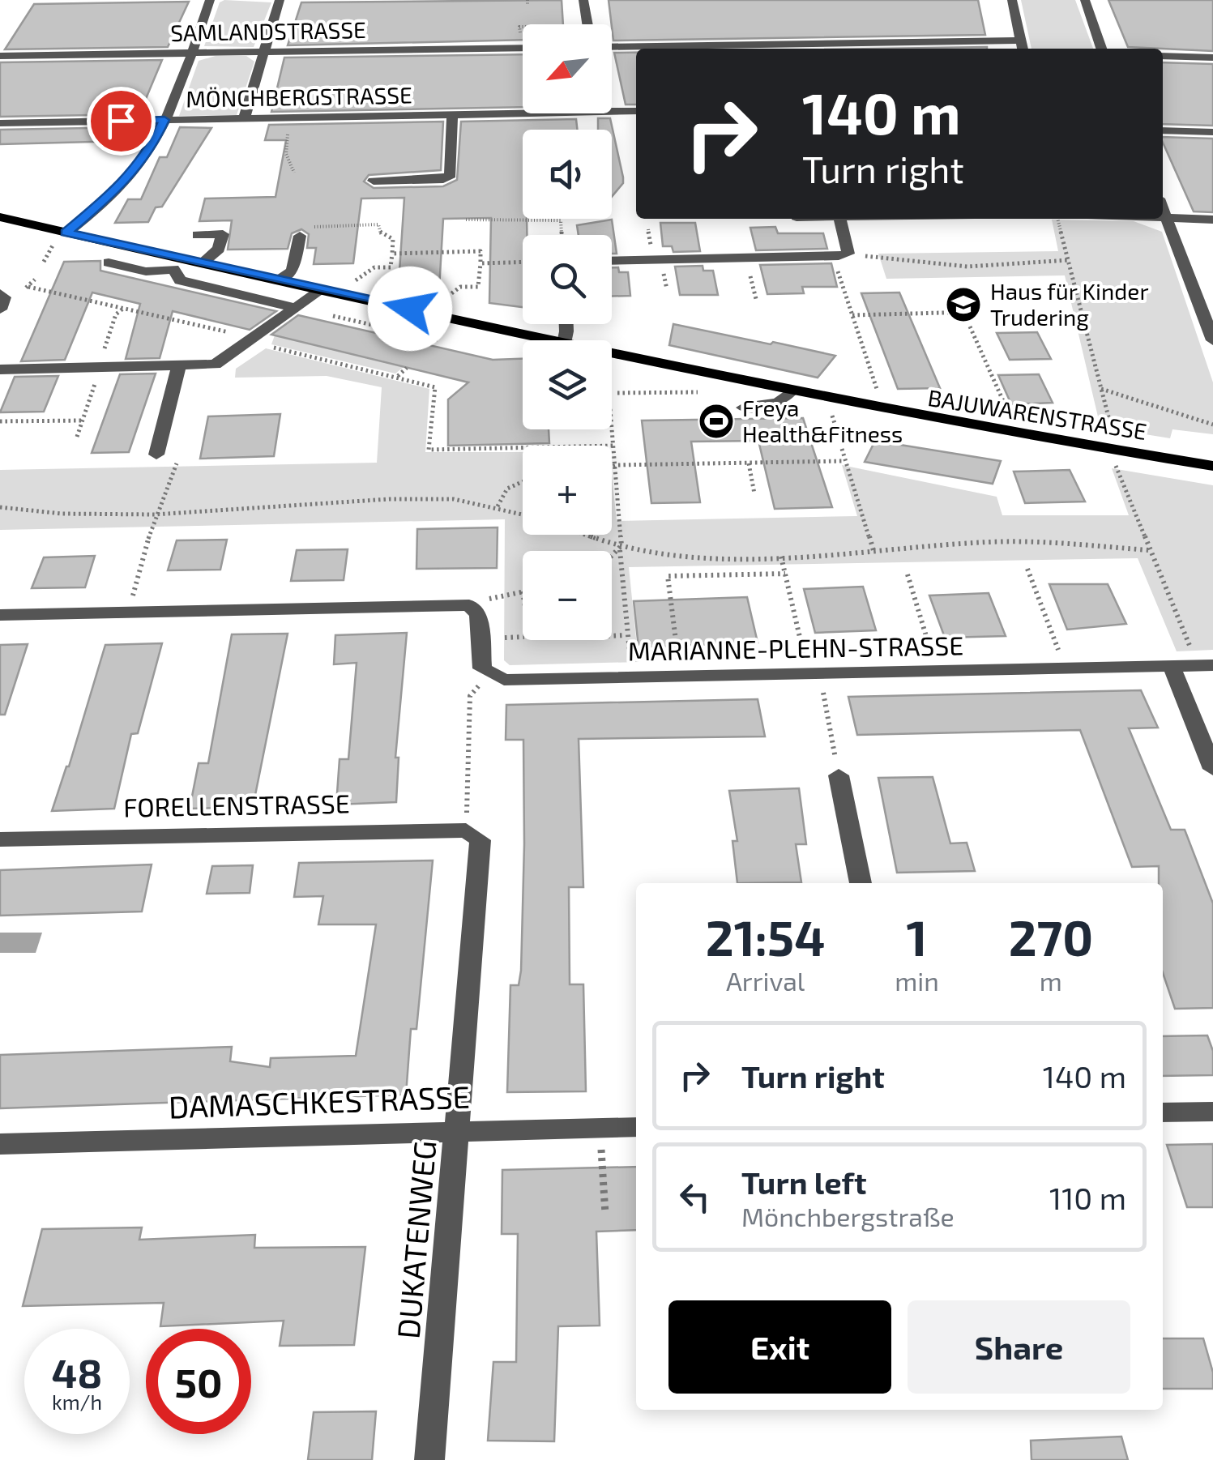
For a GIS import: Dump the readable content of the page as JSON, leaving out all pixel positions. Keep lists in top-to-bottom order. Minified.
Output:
{"streets":{"main road":["BAJUWARENSTRASSE"],"street":["SAMLANDSTRASSE","MÖNCHBERGSTRASSE","MARIANNE-PLEHN-STRASSE","FORELLENSTRASSE","DAMASCHKESTRASSE","DUKATENWEG"]},"crossings":[["FORELLENSTRASSE","DUKATENWEG"],["DAMASCHKESTRASSE","DUKATENWEG"]],"places":{"school or university":["Haus für Kinder Trudering"],"sports":["Freya Health&Fitness"]},"north":"bottom left","page":{"map_buttons":["+","−"],"turn":["140 m","Turn right"],"eta":["21:54","Arrival","1","min","270","m"],"list":[{"name":"Turn right","value":"140 m"},{"name":"Turn left","note":"Mönchbergstraße","value":"110 m"}],"buttons":["Exit","Share"],"speed":"48 km/h","limit":"50"}}
